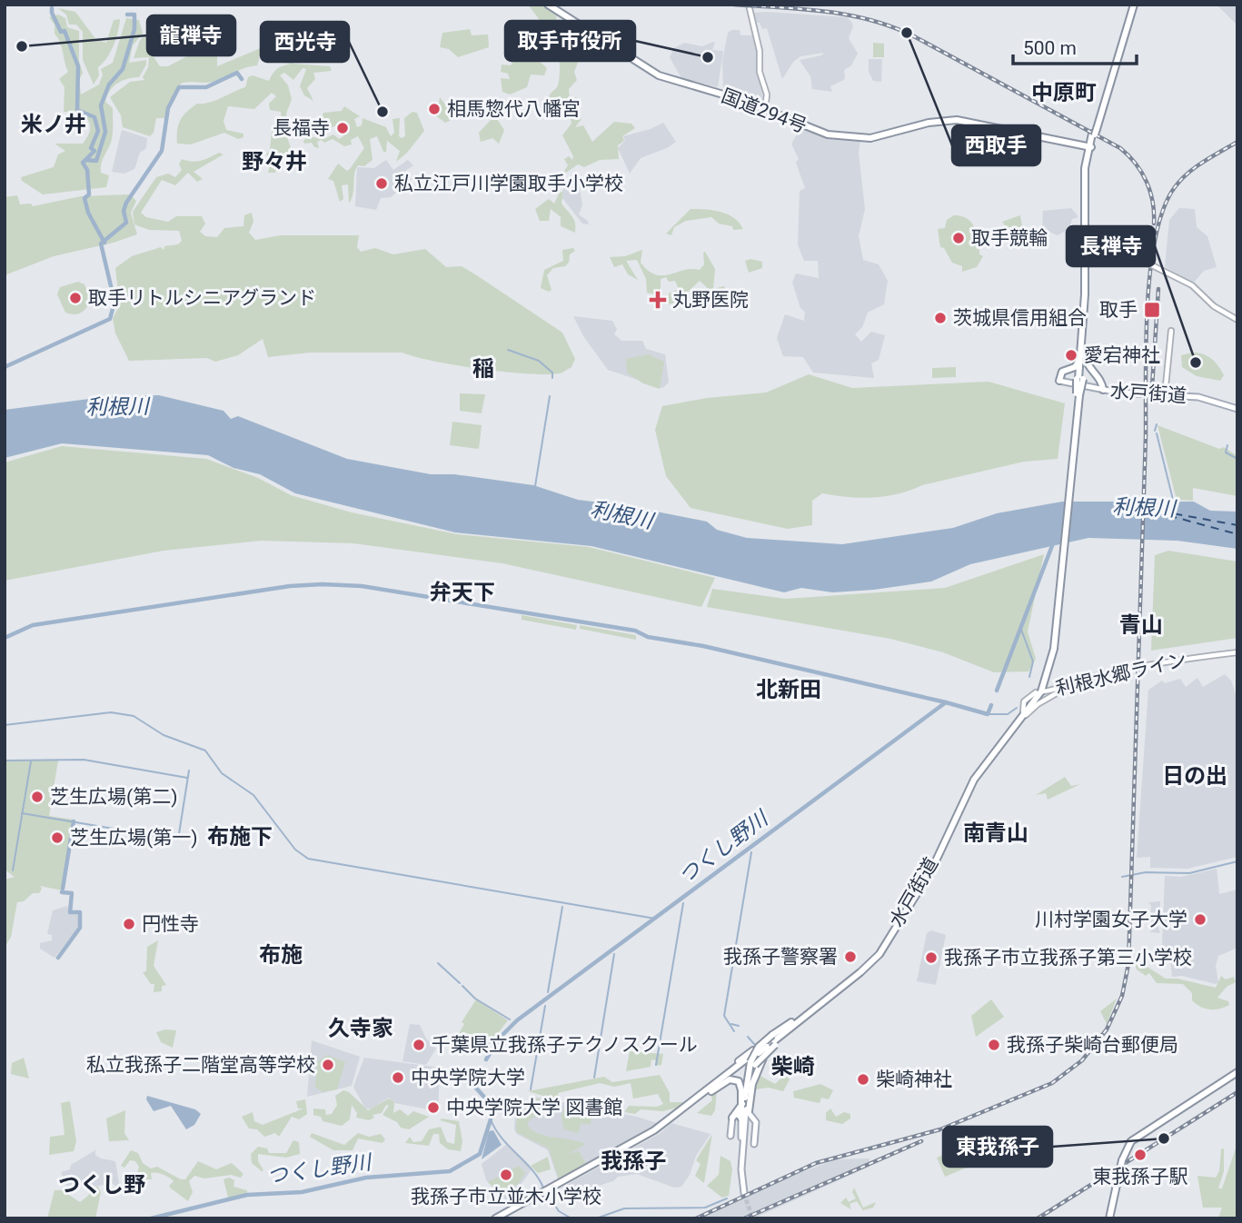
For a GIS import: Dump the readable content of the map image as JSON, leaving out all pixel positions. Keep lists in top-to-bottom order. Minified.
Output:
{"streets":{"highway":["国道294号","水戸街道"],"main road":["利根水郷ライン"]},"crossings":[["国道294号","水戸街道"],["水戸街道","利根水郷ライン"]],"districts":["中原町","米ノ井","野々井","稲","弁天下","青山","北新田","日の出","南青山","布施下","布施","久寺家","柴崎","我孫子","つくし野"],"water":["利根川","つくし野川"],"places":{"other":["西取手","龍禅寺","取手市役所","相馬惣代八幡宮","西光寺","長福寺","私立江戸川学園取手小学校","取手競輪","取手リトルシニアグランド","茨城県信用組合","愛宕神社","長禅寺","芝生広場(第二)","芝生広場(第一)","川村学園女子大学","円性寺","我孫子警察署","我孫子市立我孫子第三小学校","千葉県立我孫子テクノスクール","我孫子柴崎台郵便局","私立我孫子二階堂高等学校","中央学院大学","柴崎神社","中央学院大学 図書館","東我孫子","東我孫子駅","我孫子市立並木小学校"],"health":["丸野医院"],"transit":["取手"]},"scale_bar":"500 m"}
